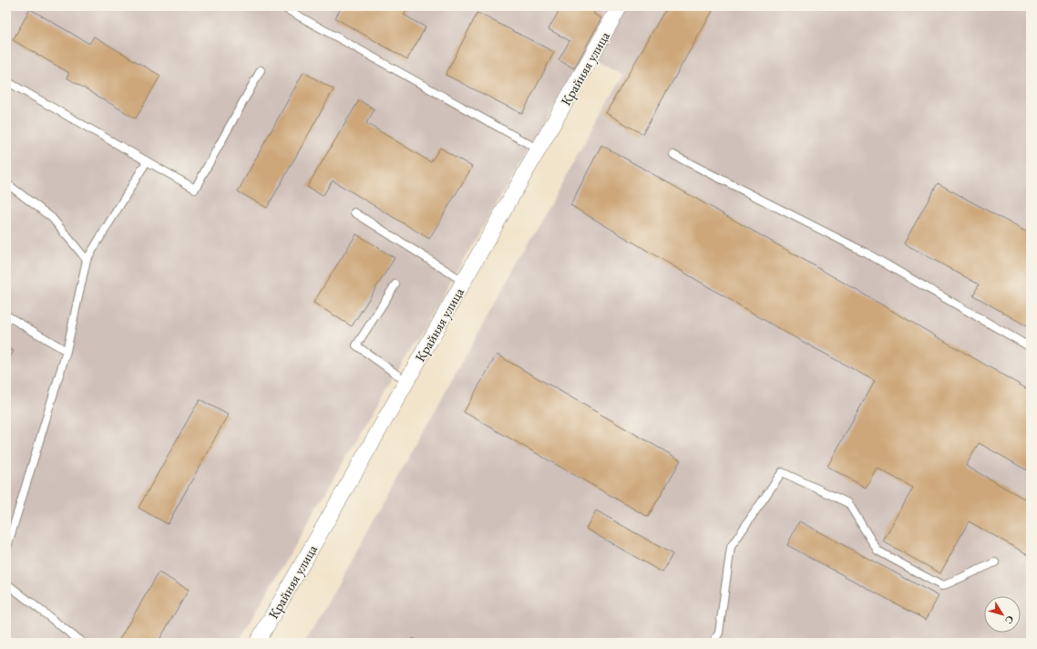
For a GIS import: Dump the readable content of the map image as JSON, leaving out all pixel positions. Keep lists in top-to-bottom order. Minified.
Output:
{"streets":{"street":["Крайняя улица"]},"north":"bottom right"}
